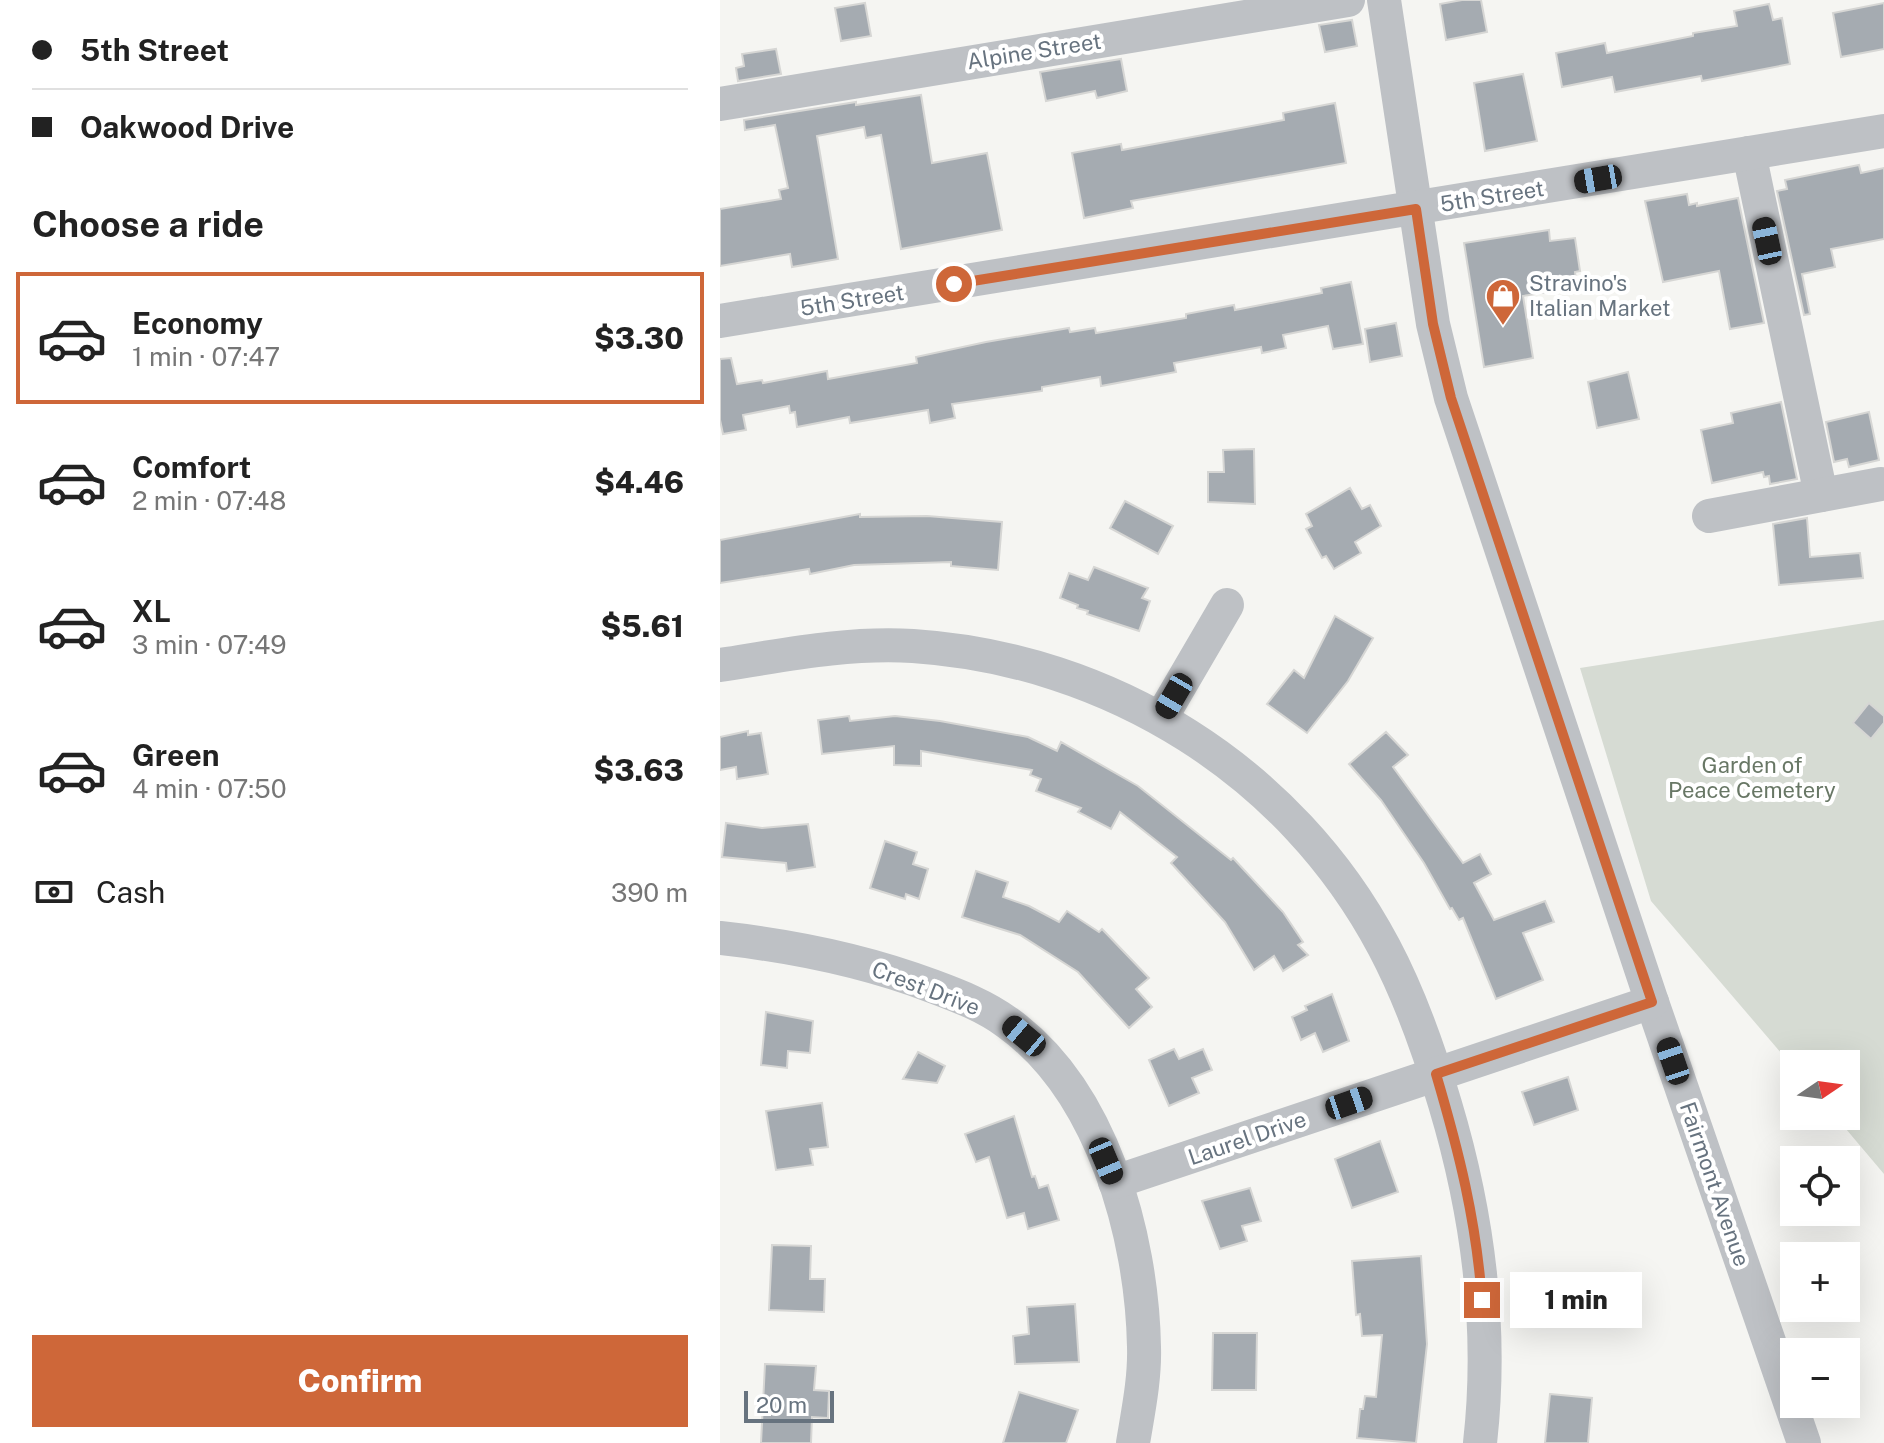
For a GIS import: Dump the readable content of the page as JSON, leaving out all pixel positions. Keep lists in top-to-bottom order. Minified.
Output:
{"streets":{"street":["Alpine Street","5th Street","Crest Drive","Laurel Drive","Fairmont Avenue"]},"crossings":[["5th Street","Fairmont Avenue"],["Crest Drive","Laurel Drive"],["Laurel Drive","Fairmont Avenue"]],"parks":["Garden of Peace Cemetery"],"places":{"shop":["Stravino's Italian Market"]},"scale_bar":"20 m","north":"right","page":{"banner":["5th Street","Oakwood Drive"],"heading":"Choose a ride","list":[{"name":"Economy","note":"1 min · 07:47","value":"$3.30"},{"name":"Comfort","note":"2 min · 07:48","value":"$4.46"},{"name":"XL","note":"3 min · 07:49","value":"$5.61"},{"name":"Green","note":"4 min · 07:50","value":"$3.63"}],"pay":["Cash","390 m"],"map_buttons":["+","−"],"bubble":"1 min","buttons":"Confirm","scale":"20 m"}}
